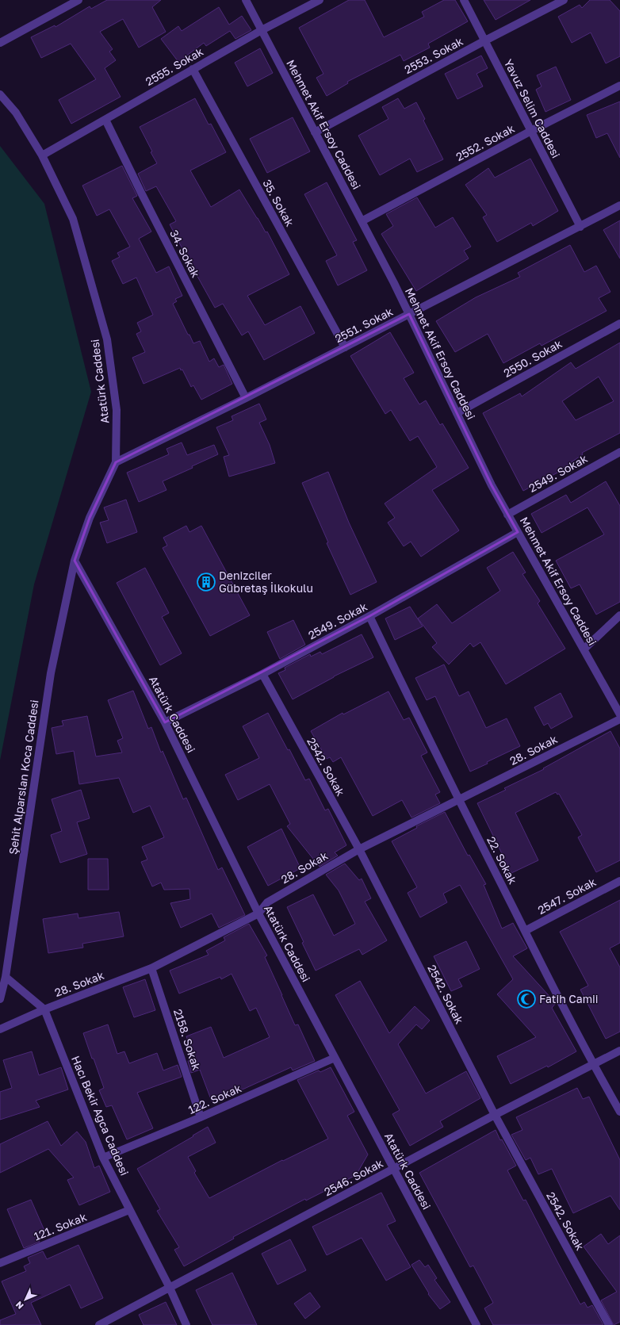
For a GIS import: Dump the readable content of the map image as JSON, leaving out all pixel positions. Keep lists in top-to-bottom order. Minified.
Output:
{"streets":{"street":["2553. Sokak","2555. Sokak","Yavuz Selim Caddesi","Mehmet Akif Ersoy Caddesi","2552. Sokak","35. Sokak","34. Sokak","2551. Sokak","2550. Sokak","Atatürk Caddesi","2549. Sokak","28. Sokak","2542. Sokak","Şehit Alparslan Koca Caddesi","22. Sokak","2547. Sokak","2158. Sokak","122. Sokak","Hacı Bekir Ağca Caddesi","2546. Sokak","121. Sokak"]},"crossings":[["2553. Sokak","Yavuz Selim Caddesi"],["2553. Sokak","Mehmet Akif Ersoy Caddesi"],["2555. Sokak","Mehmet Akif Ersoy Caddesi"],["2555. Sokak","35. Sokak"],["2555. Sokak","34. Sokak"],["2555. Sokak","Atatürk Caddesi"],["Yavuz Selim Caddesi","2552. Sokak"],["Yavuz Selim Caddesi","2551. Sokak"],["Mehmet Akif Ersoy Caddesi","2552. Sokak"],["Mehmet Akif Ersoy Caddesi","2551. Sokak"],["Mehmet Akif Ersoy Caddesi","2550. Sokak"],["Mehmet Akif Ersoy Caddesi","2549. Sokak"],["35. Sokak","2551. Sokak"],["34. Sokak","2551. Sokak"],["2551. Sokak","Atatürk Caddesi"],["Atatürk Caddesi","2549. Sokak"],["Atatürk Caddesi","28. Sokak"],["Atatürk Caddesi","Şehit Alparslan Koca Caddesi"],["Atatürk Caddesi","122. Sokak"],["Atatürk Caddesi","2546. Sokak"],["2549. Sokak","2542. Sokak"],["2549. Sokak","22. Sokak"],["28. Sokak","2542. Sokak"],["28. Sokak","22. Sokak"],["28. Sokak","2158. Sokak"],["28. Sokak","Hacı Bekir Ağca Caddesi"],["2542. Sokak","2546. Sokak"],["Şehit Alparslan Koca Caddesi","Hacı Bekir Ağca Caddesi"],["22. Sokak","2547. Sokak"],["22. Sokak","2546. Sokak"],["2158. Sokak","122. Sokak"],["122. Sokak","Hacı Bekir Ağca Caddesi"],["Hacı Bekir Ağca Caddesi","2546. Sokak"],["Hacı Bekir Ağca Caddesi","121. Sokak"]],"places":{"building":["Denizciler Gübretaş İlkokulu"],"mosque":["Fatih Camii"]},"north":"bottom left"}
